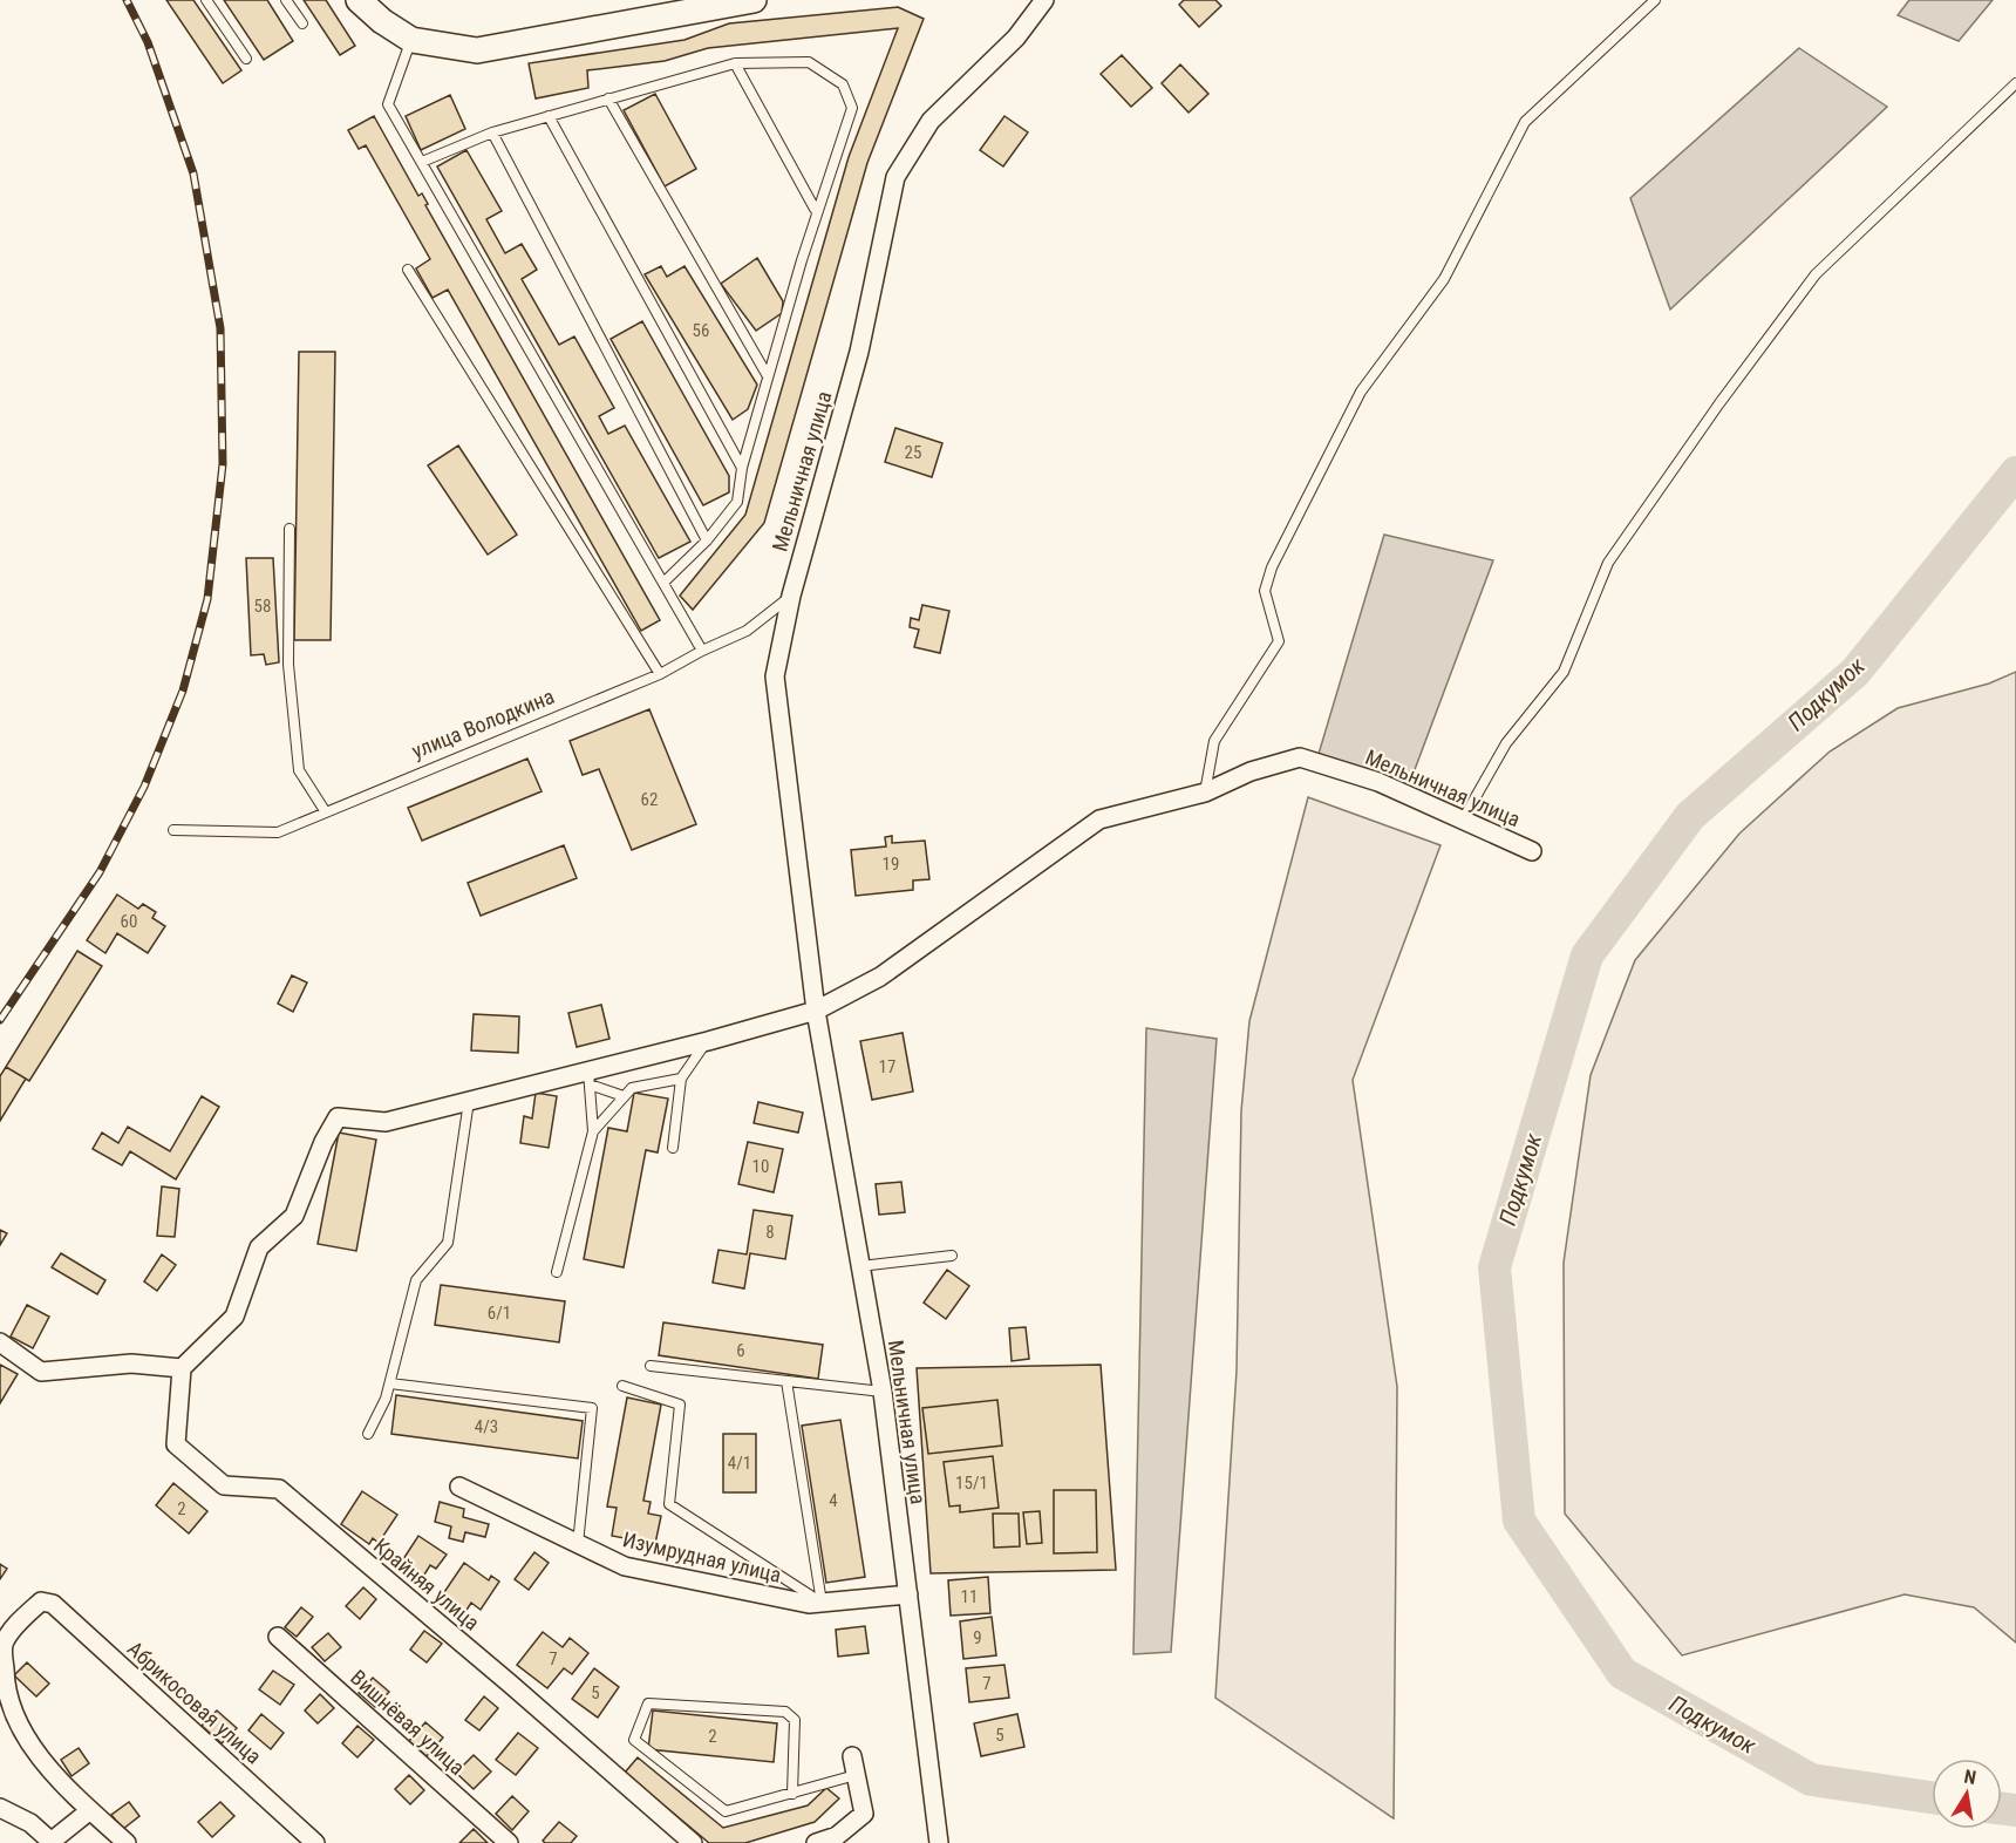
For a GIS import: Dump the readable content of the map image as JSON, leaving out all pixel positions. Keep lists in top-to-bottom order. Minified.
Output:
{"streets":{"street":["Мельничная улица","Изумрудная улица","Крайняя улица","Абрикосовая улица","Вишнёвая улица"],"lane":["улица Володкина"]},"crossings":[["Мельничная улица","улица Володкина"],["Мельничная улица","Изумрудная улица"],["Мельничная улица","Крайняя улица"]],"water":["Подкумок"],"house_numbers":["56","25","58","62","19","60","17","10","8","6/1","6","4/3","4/1","15/1","4","2","11","9","7","7","5","5","2"],"north":"top"}
